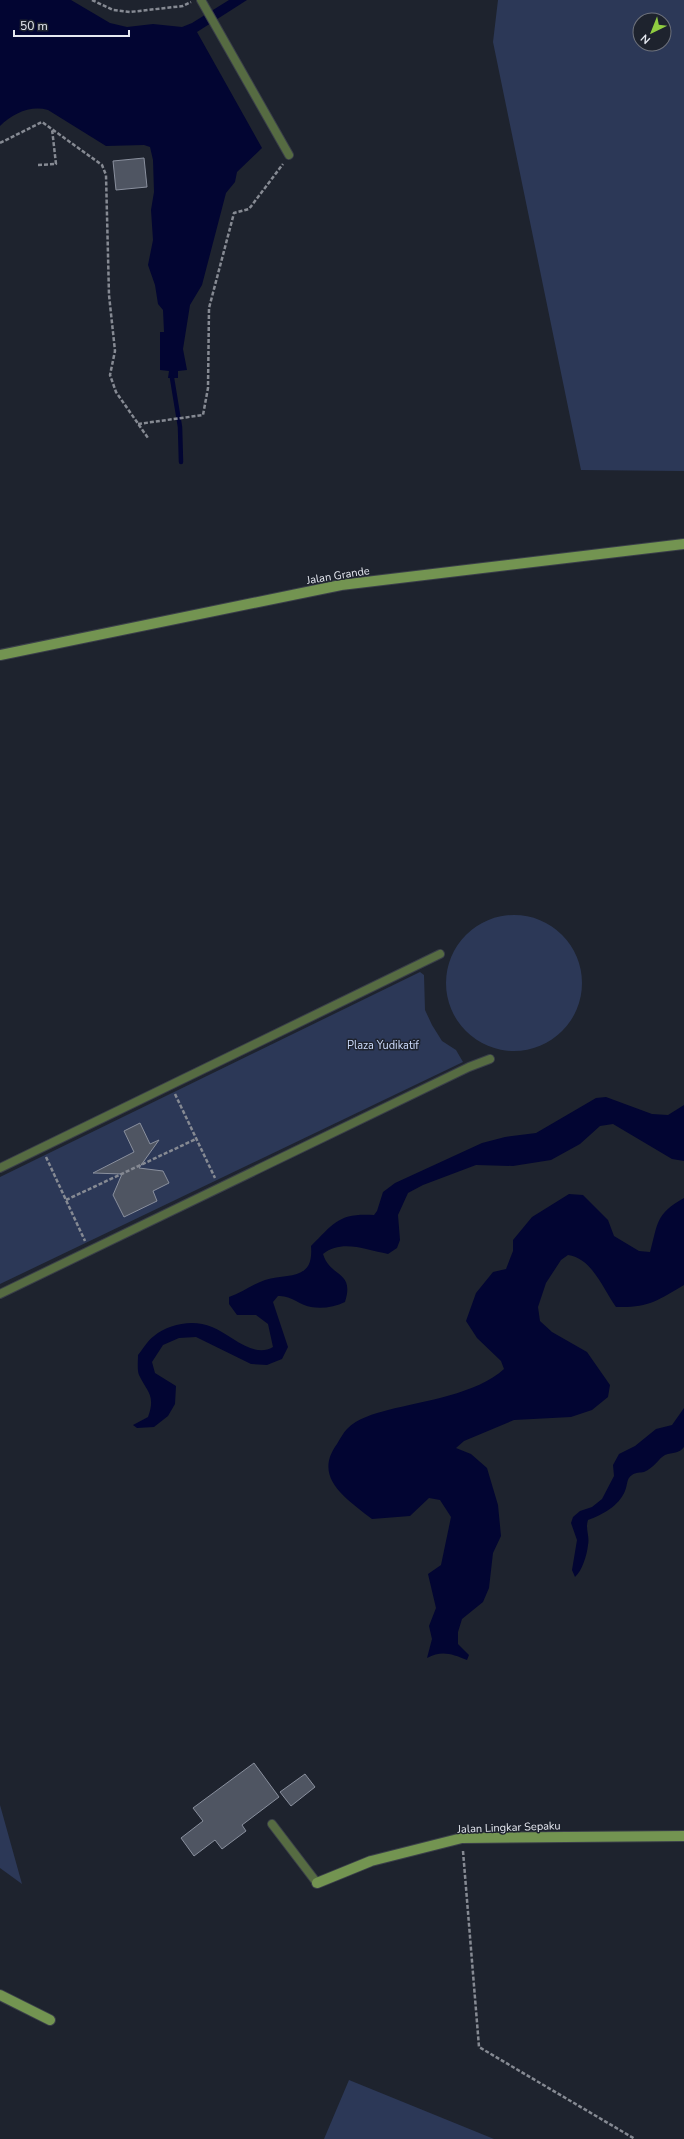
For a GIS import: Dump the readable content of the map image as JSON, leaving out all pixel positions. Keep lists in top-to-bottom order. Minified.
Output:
{"streets":{"street":["Jalan Grande","Jalan Lingkar Sepaku"]},"parks":["Plaza Yudikatif"],"scale_bar":"50 m","north":"bottom left"}
